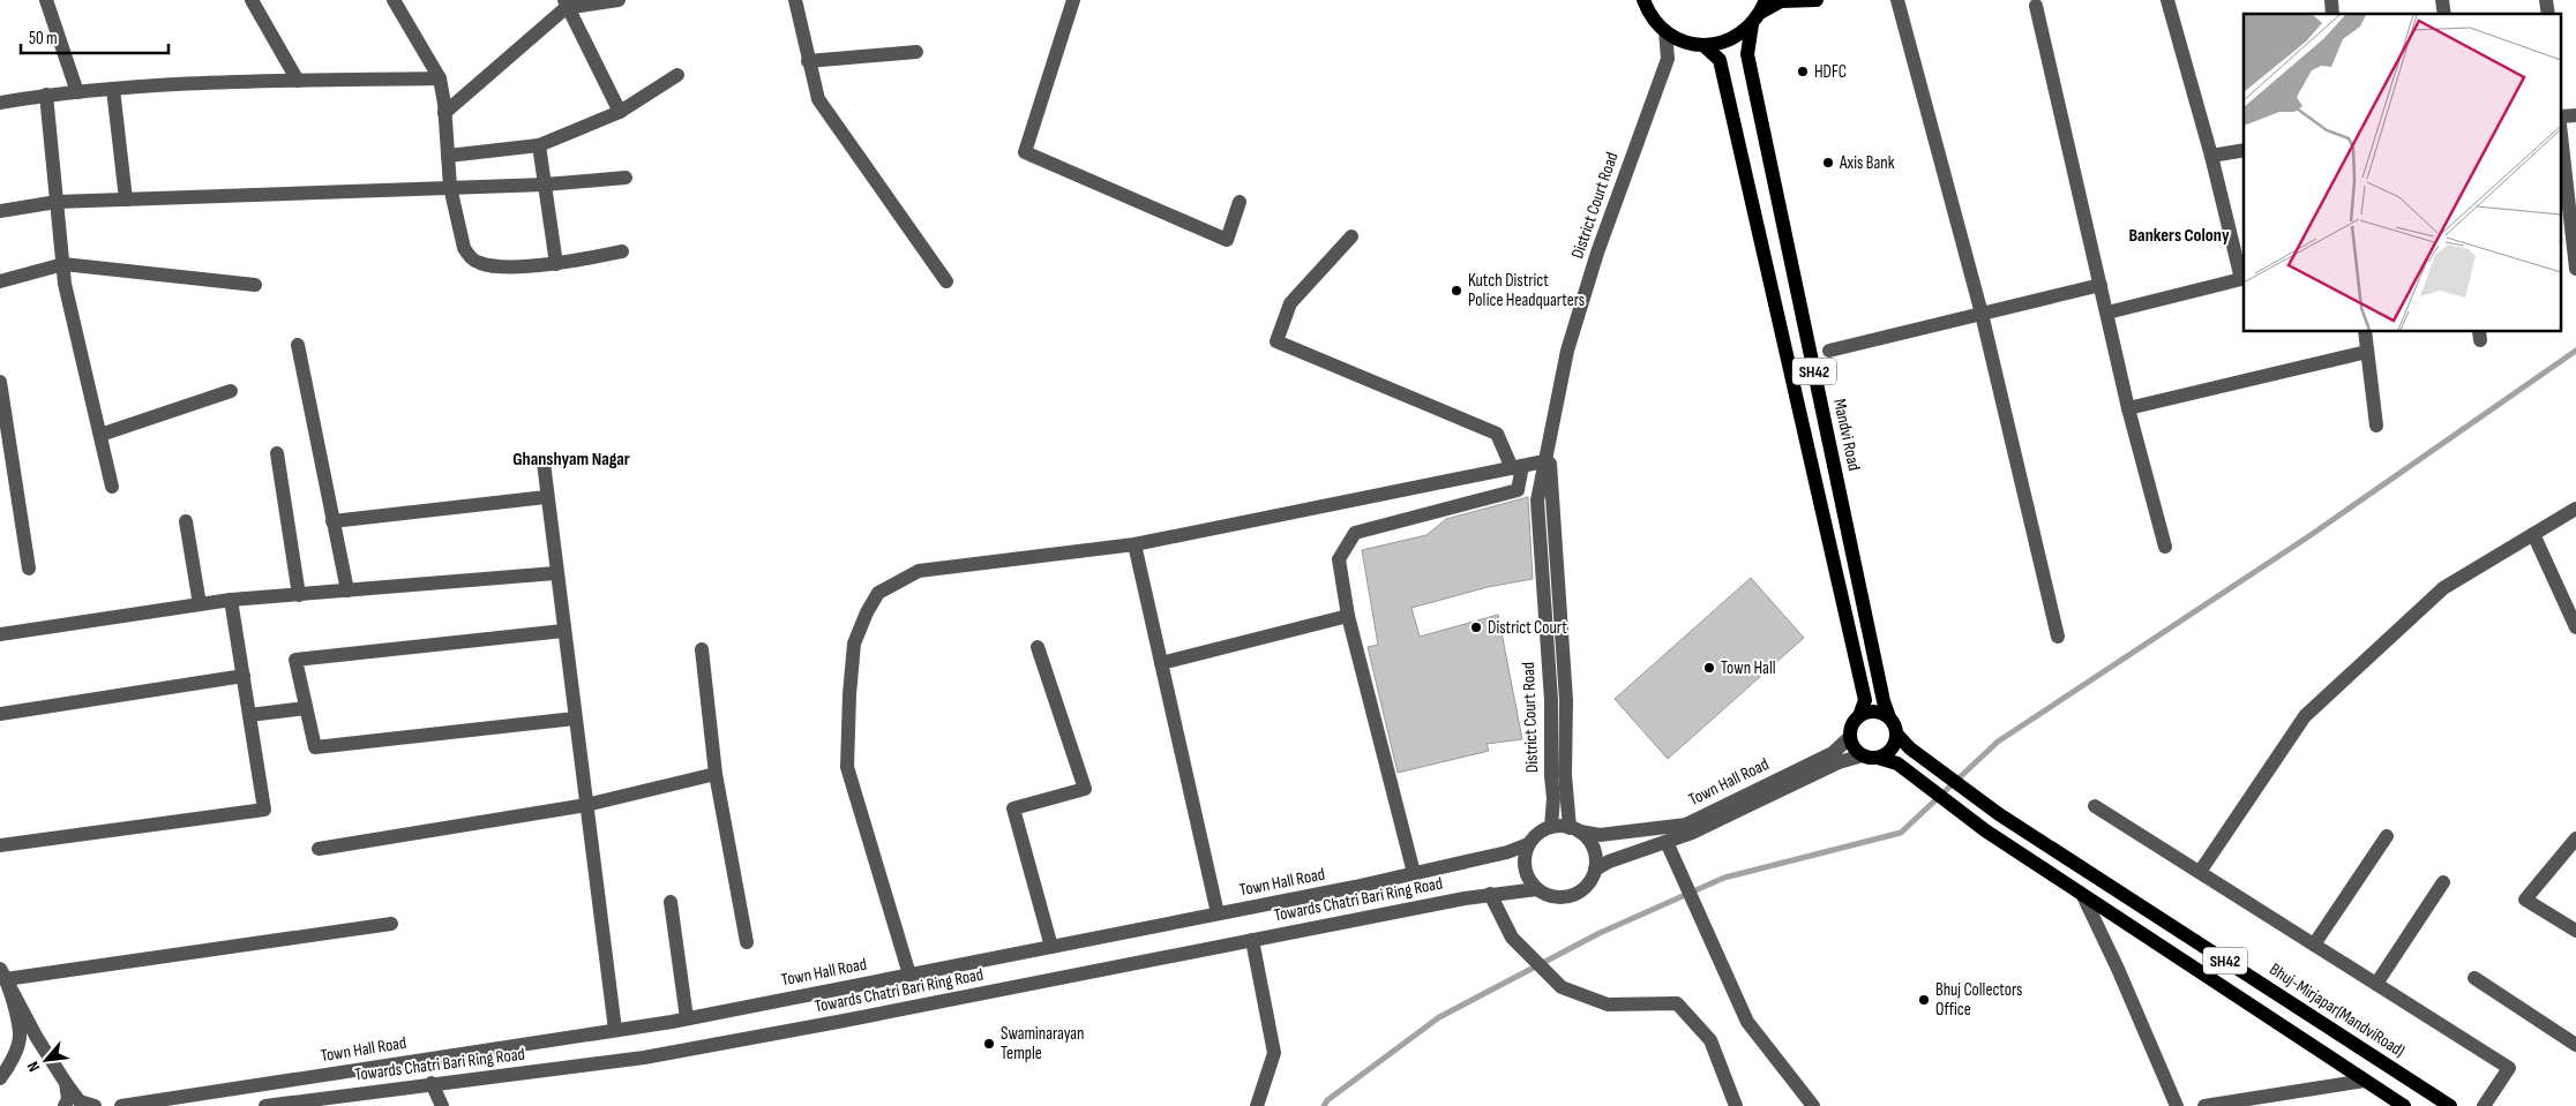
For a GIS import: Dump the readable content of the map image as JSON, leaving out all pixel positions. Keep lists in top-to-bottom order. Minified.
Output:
{"streets":{"main road":["SH42","Mandvi Road","Bhuj-Mirjapar(MandviRoad)"],"street":["District Court Road","Town Hall Road","Towards Chatri Bari Ring Road"]},"crossings":[["District Court Road","Town Hall Road"],["District Court Road","Towards Chatri Bari Ring Road"],["SH42","Mandvi Road"],["SH42","Town Hall Road"],["SH42","Bhuj-Mirjapar(MandviRoad)"],["Mandvi Road","Town Hall Road"],["Mandvi Road","Bhuj-Mirjapar(MandviRoad)"],["Town Hall Road","Towards Chatri Bari Ring Road"],["Town Hall Road","Bhuj-Mirjapar(MandviRoad)"]],"districts":["Bankers Colony","Ghanshyam Nagar"],"places":["HDFC","Axis Bank","Kutch District Police Headquarters","District Court","Town Hall","Bhuj Collectors Office","Swaminarayan Temple"],"scale_bar":"50 m","north":"bottom left"}
